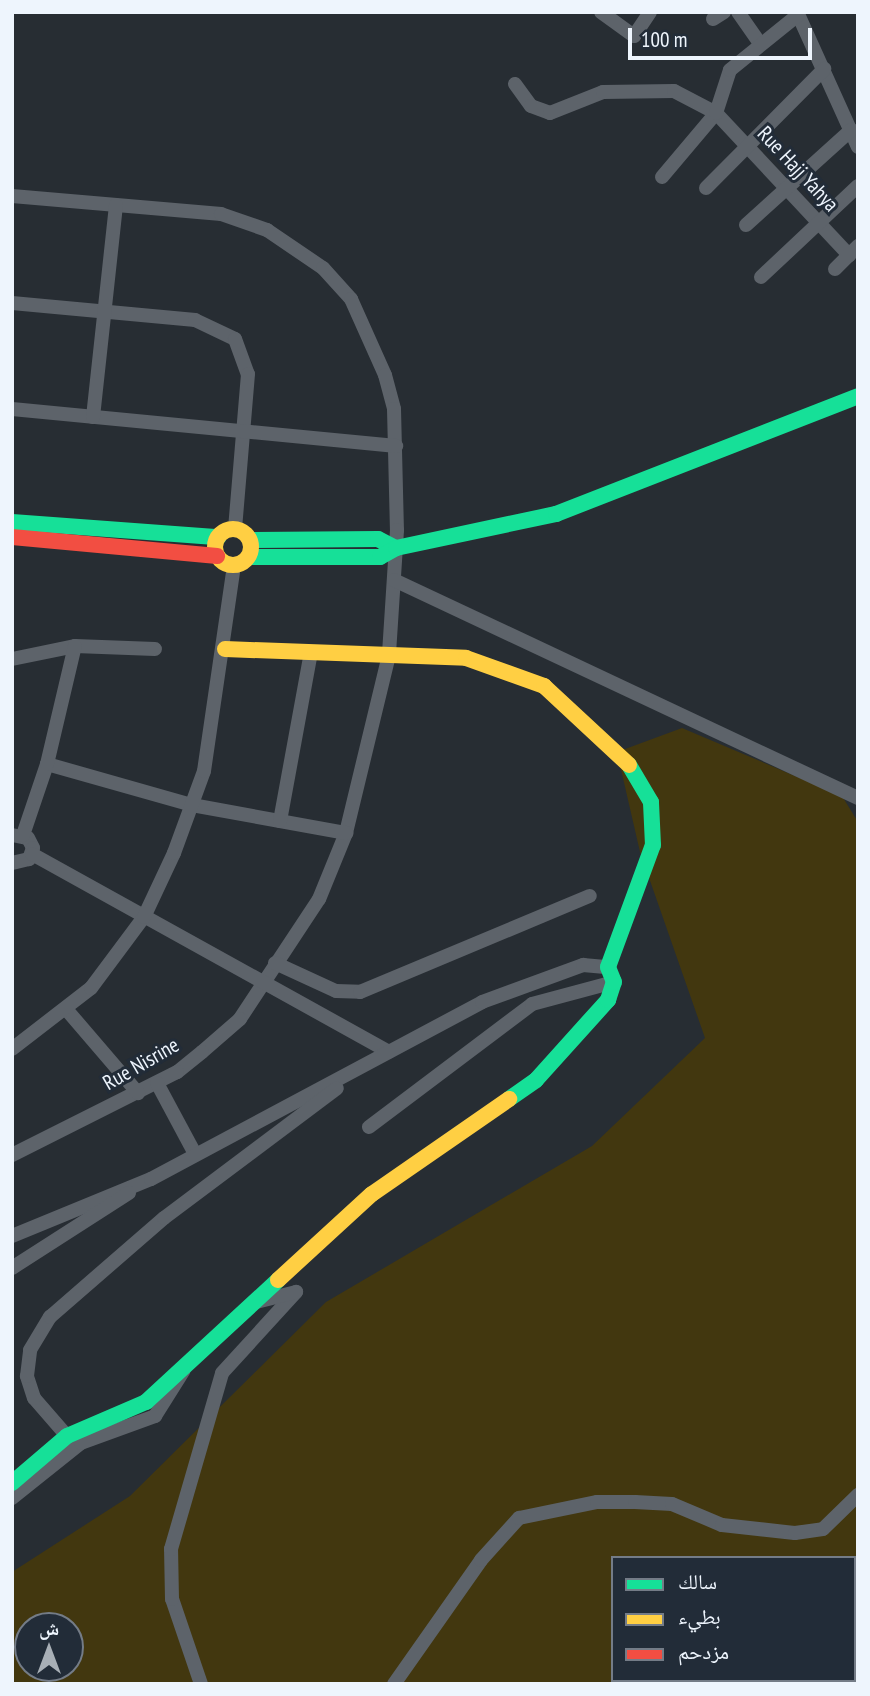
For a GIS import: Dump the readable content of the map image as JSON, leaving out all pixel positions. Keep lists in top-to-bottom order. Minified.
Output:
{"streets":{"street":["Rue Hajj Yahya","Rue Nisrine"]},"legend":["سالك","بطيء","مزدحم"],"scale_bar":"100 m","north":"top"}
